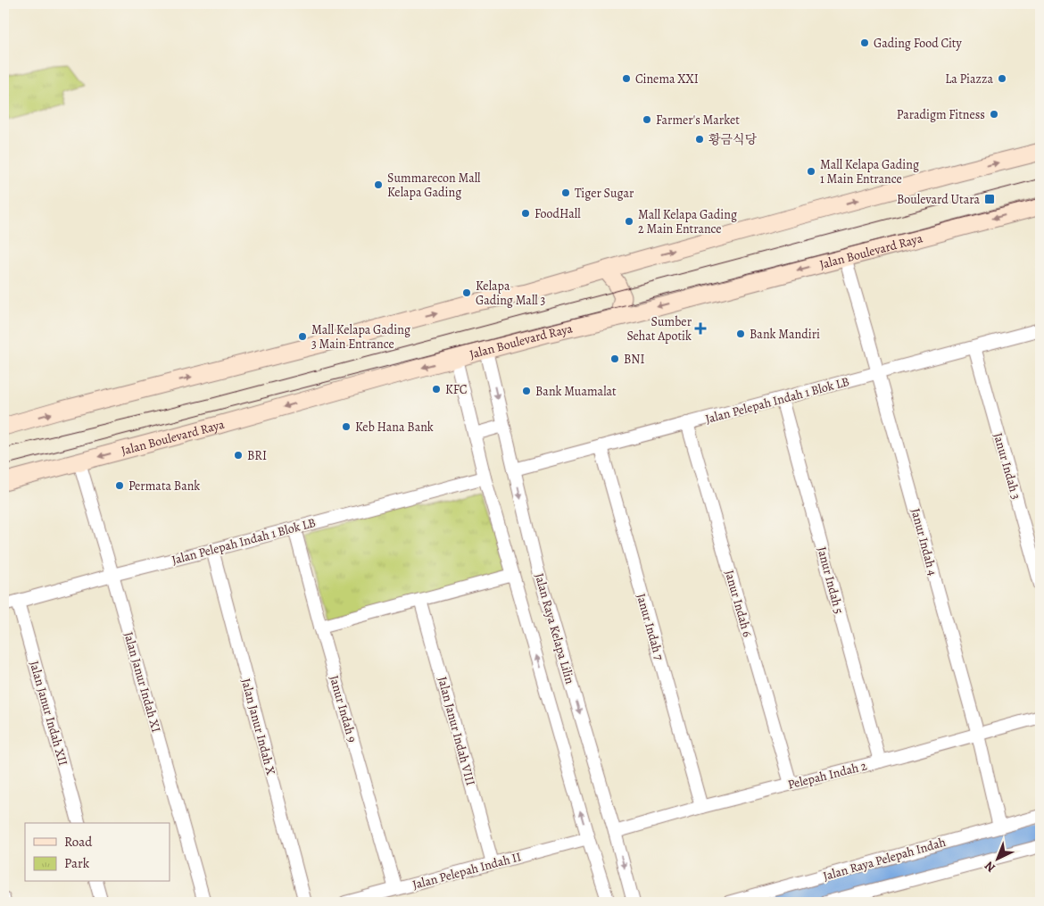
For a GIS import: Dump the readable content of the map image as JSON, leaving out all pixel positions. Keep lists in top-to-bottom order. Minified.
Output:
{"streets":{"main road":["Jalan Boulevard Raya"],"street":["Jalan Pelepah Indah 1 Blok LB","Janur Indah 3","Janur Indah 4","Janur Indah 5","Janur Indah 6","Janur Indah 7","Jalan Raya Kelapa Lilin","Jalan Janur Indah XI","Janur Indah 9","Jalan Janur Indah XII","Jalan Janur Indah X","Jalan Janur Indah VIII","Pelepah Indah 2","Jalan Raya Pelepah Indah","Jalan Pelepah Indah II"]},"crossings":[["Jalan Boulevard Raya","Janur Indah 4"],["Jalan Boulevard Raya","Jalan Raya Kelapa Lilin"],["Jalan Boulevard Raya","Jalan Janur Indah XI"],["Jalan Pelepah Indah 1 Blok LB","Janur Indah 3"],["Jalan Pelepah Indah 1 Blok LB","Janur Indah 4"],["Jalan Pelepah Indah 1 Blok LB","Janur Indah 5"],["Jalan Pelepah Indah 1 Blok LB","Janur Indah 6"],["Jalan Pelepah Indah 1 Blok LB","Janur Indah 7"],["Jalan Pelepah Indah 1 Blok LB","Jalan Raya Kelapa Lilin"],["Jalan Pelepah Indah 1 Blok LB","Jalan Janur Indah XI"],["Jalan Pelepah Indah 1 Blok LB","Janur Indah 9"],["Jalan Pelepah Indah 1 Blok LB","Jalan Janur Indah XII"],["Jalan Pelepah Indah 1 Blok LB","Jalan Janur Indah X"],["Janur Indah 4","Pelepah Indah 2"],["Janur Indah 4","Jalan Raya Pelepah Indah"],["Janur Indah 5","Pelepah Indah 2"],["Janur Indah 6","Pelepah Indah 2"],["Janur Indah 7","Pelepah Indah 2"],["Jalan Raya Kelapa Lilin","Pelepah Indah 2"],["Jalan Raya Kelapa Lilin","Jalan Pelepah Indah II"],["Janur Indah 9","Jalan Pelepah Indah II"],["Jalan Janur Indah VIII","Jalan Pelepah Indah II"]],"places":{"other":["Gading Food City","Cinema XXI","La Piazza","Paradigm Fitness","Farmer's Market","황금식당","Mall Kelapa Gading 1 Main Entrance","Summarecon Mall Kelapa Gading","Tiger Sugar","FoodHall","Mall Kelapa Gading 2 Main Entrance","Kelapa Gading Mall 3","Bank Mandiri","Mall Kelapa Gading 3 Main Entrance","BNI","KFC","Bank Muamalat","Keb Hana Bank","BRI","Permata Bank"],"transit":["Boulevard Utara"],"health":["Sumber Sehat Apotik"]},"legend":["Road","Park"],"north":"bottom left"}
